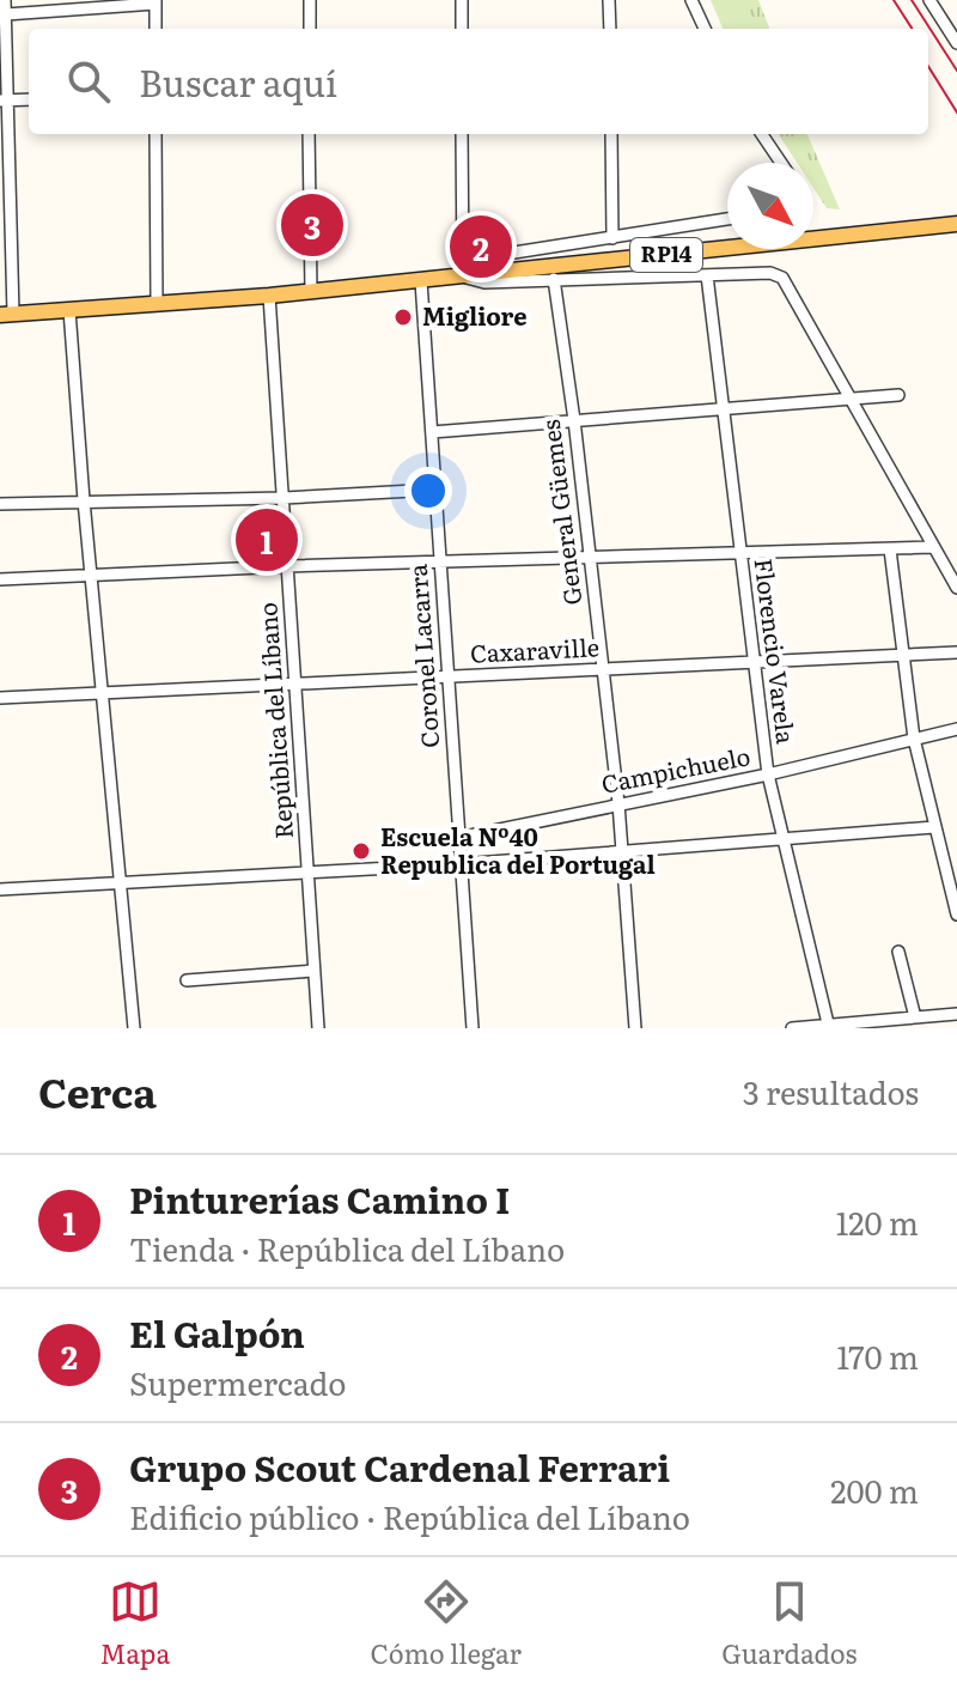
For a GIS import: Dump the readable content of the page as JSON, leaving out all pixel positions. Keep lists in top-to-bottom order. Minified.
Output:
{"streets":{"main road":["RP14"],"street":["General Güemes","Caxaraville","Florencio Varela","Coronel Lacarra","República del Líbano","Campichuelo"]},"crossings":[["RP14","Coronel Lacarra"],["RP14","República del Líbano"],["General Güemes","Caxaraville"],["General Güemes","Campichuelo"],["Caxaraville","Florencio Varela"],["Caxaraville","Coronel Lacarra"],["Caxaraville","República del Líbano"],["Florencio Varela","Campichuelo"],["Coronel Lacarra","Campichuelo"]],"places":["Migliore","Escuela Nº40 Republica del Portugal"],"north":"bottom right","page":{"search":"Buscar aquí","pins":["3","2","1"],"heading":["Cerca","3 resultados"],"list":[{"mark":"1","name":"Pinturerías Camino I","note":"Tienda · República del Líbano","value":"120 m"},{"mark":"2","name":"El Galpón","note":"Supermercado","value":"170 m"},{"mark":"3","name":"Grupo Scout Cardenal Ferrari","note":"Edificio público · República del Líbano","value":"200 m"}],"nav":["Mapa","Cómo llegar","Guardados"]}}
